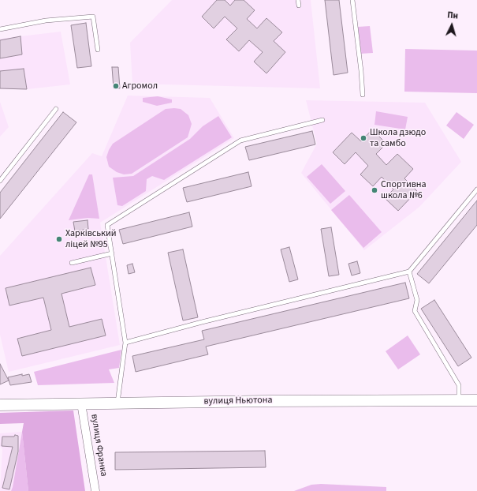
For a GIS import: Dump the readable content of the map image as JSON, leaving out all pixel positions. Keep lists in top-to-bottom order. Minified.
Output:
{"streets":{"street":["вулиця Ньютона","вулиця Франка"]},"crossings":[["вулиця Ньютона","вулиця Франка"]],"places":["Агромол","Школа дзюдо та самбо","Спортивна школа №6","Харківський ліцей №95"],"north":"top"}
